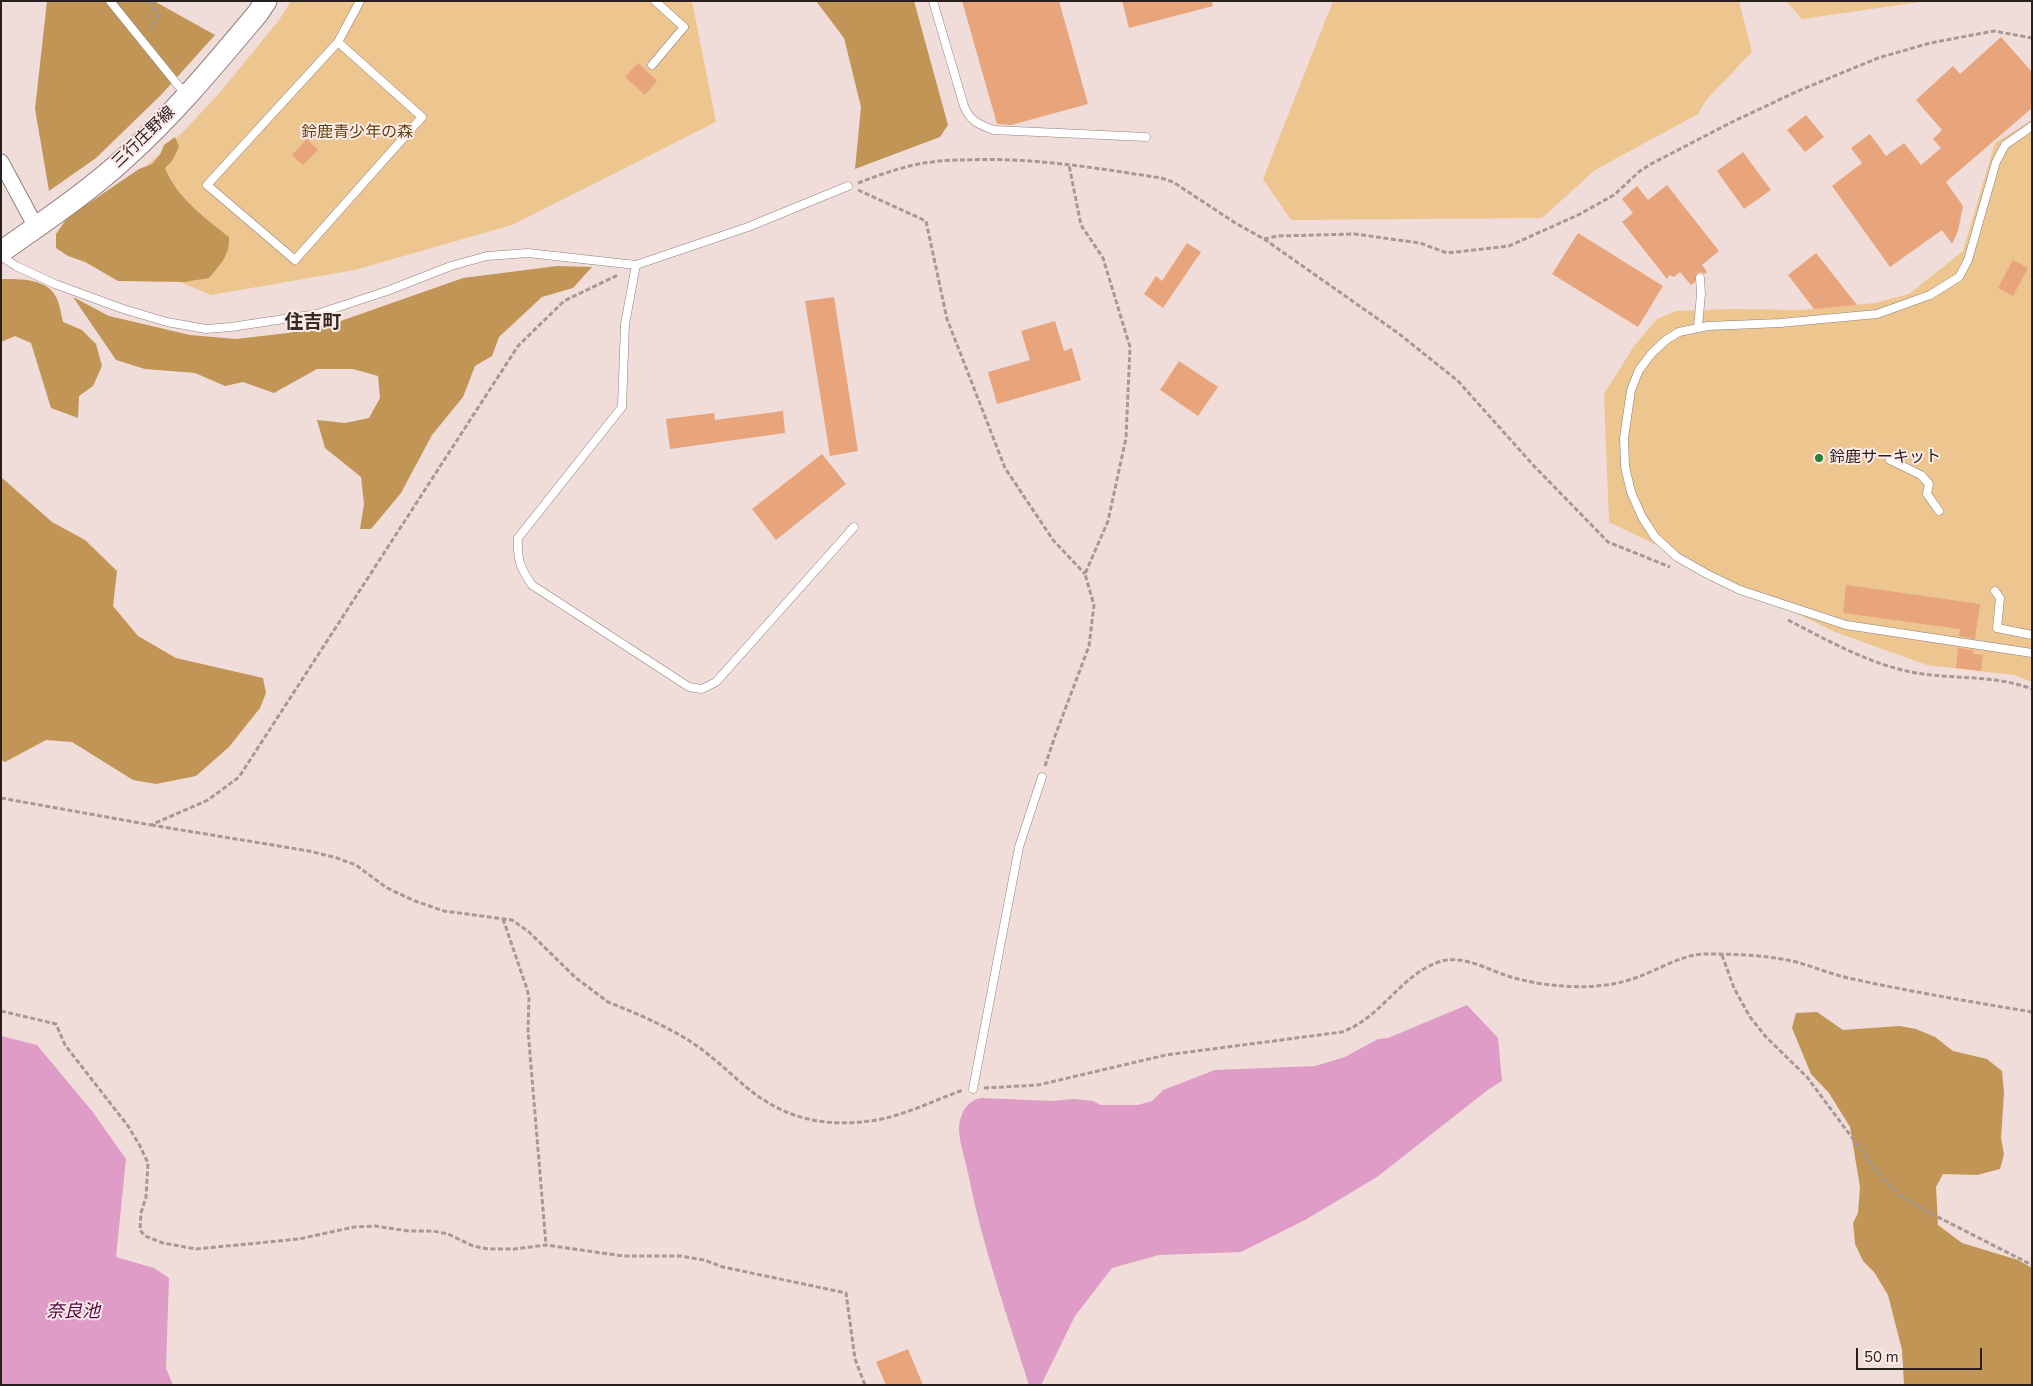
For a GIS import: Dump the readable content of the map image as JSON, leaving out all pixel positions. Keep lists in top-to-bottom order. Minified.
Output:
{"streets":{"main road":["三行庄野線"]},"districts":["住吉町"],"water":["奈良池"],"parks":["鈴鹿青少年の森"],"places":["鈴鹿サーキット"],"scale_bar":"50 m"}
